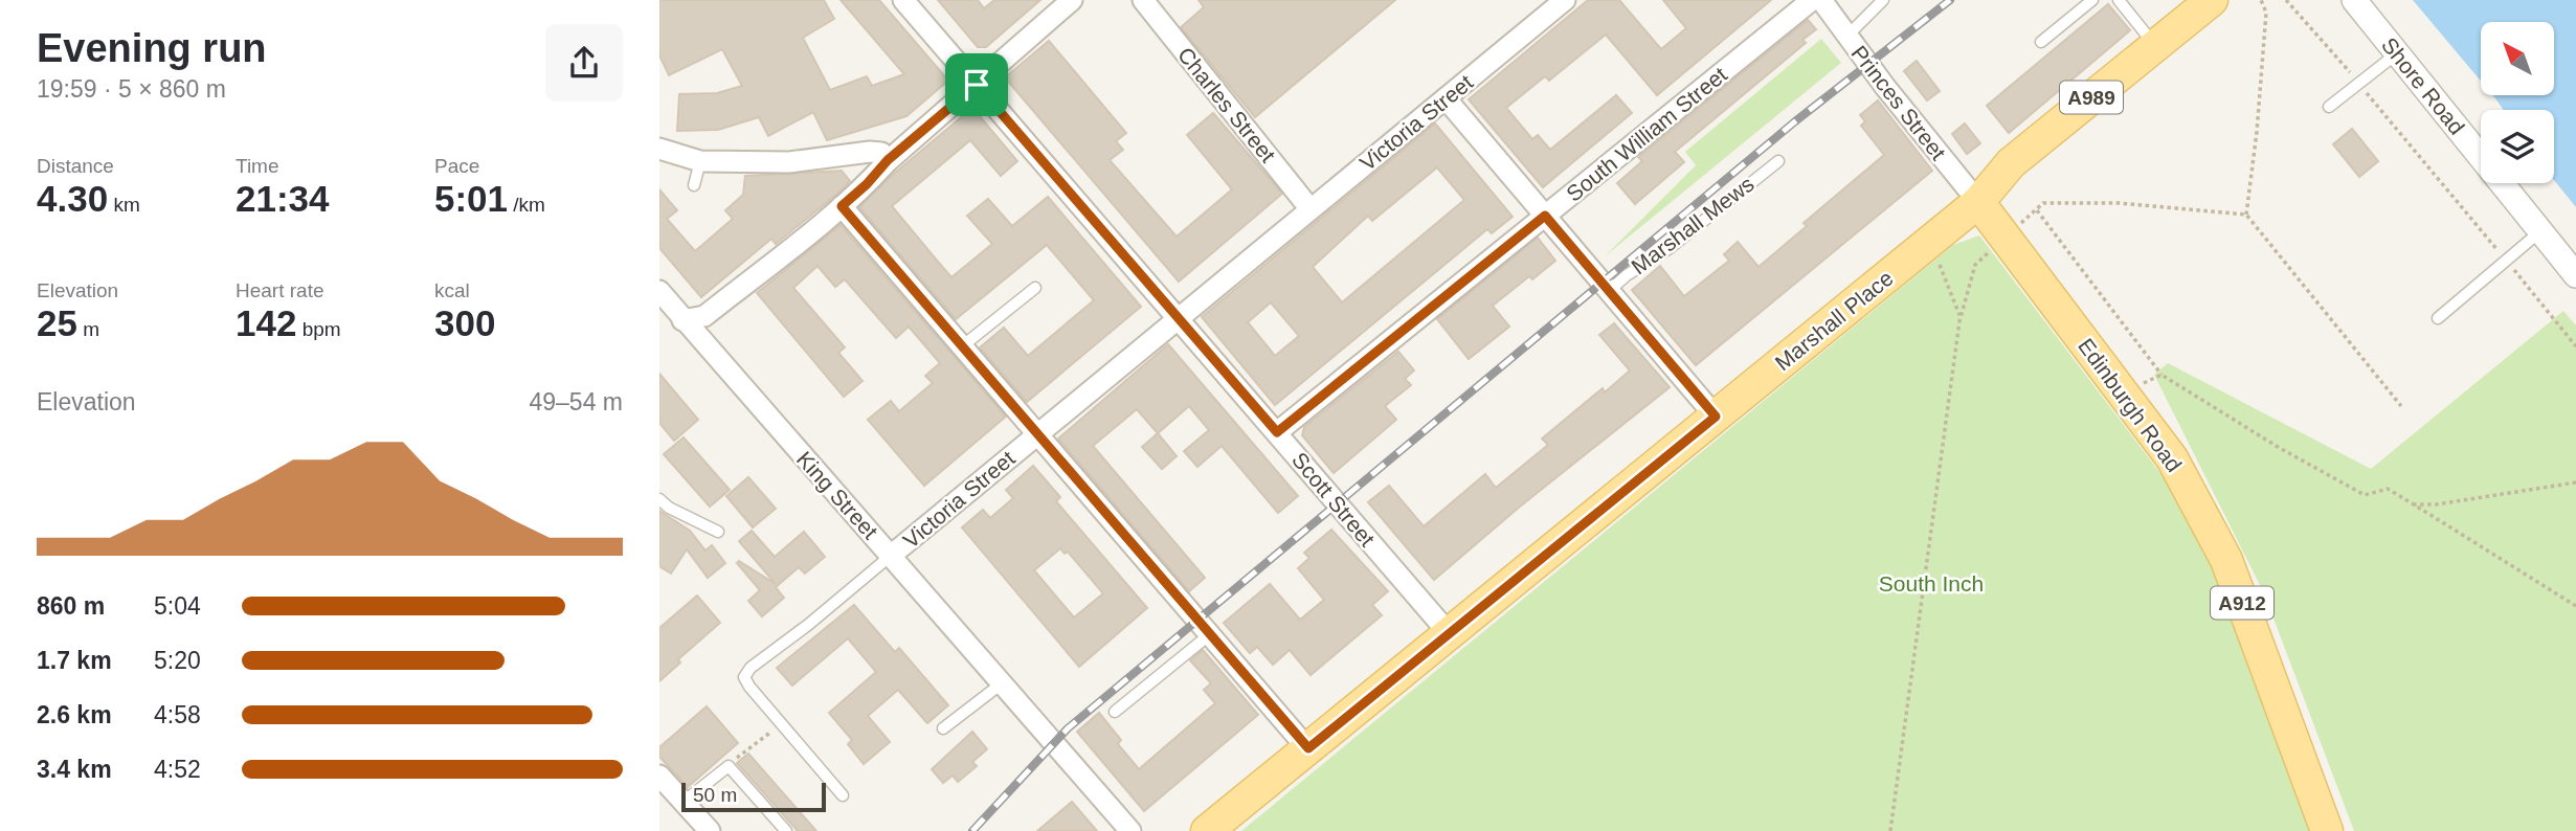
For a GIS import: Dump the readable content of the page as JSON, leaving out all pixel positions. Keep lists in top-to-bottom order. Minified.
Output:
{"streets":{"main road":["A989","Marshall Place","Edinburgh Road","A912"],"street":["Shore Road","Princes Street","Charles Street","Victoria Street","South William Street","King Street","Scott Street"],"lane":["Marshall Mews"]},"crossings":[["A989","Marshall Place"],["A989","Scott Street"],["Princes Street","Marshall Place"],["Princes Street","Edinburgh Road"],["Charles Street","Victoria Street"],["Victoria Street","King Street"],["Victoria Street","Scott Street"],["South William Street","Scott Street"],["Marshall Place","Edinburgh Road"],["Marshall Place","Scott Street"]],"parks":["South Inch"],"scale_bar":"50 m","north":"top left","page":{"heading":["Evening run","19:59 · 5 × 860 m"],"stats":[["Distance","4.30 km"],["Time","21:34"],["Pace","5:01 /km"],["Elevation","25 m"],["Heart rate","142 bpm"],["kcal","300"]],"chart":["Elevation","49–54 m"],"list":[{"name":"860 m","note":"5:04"},{"name":"1.7 km","note":"5:20"},{"name":"2.6 km","note":"4:58"},{"name":"3.4 km","note":"4:52"}],"scale":"50 m"}}
